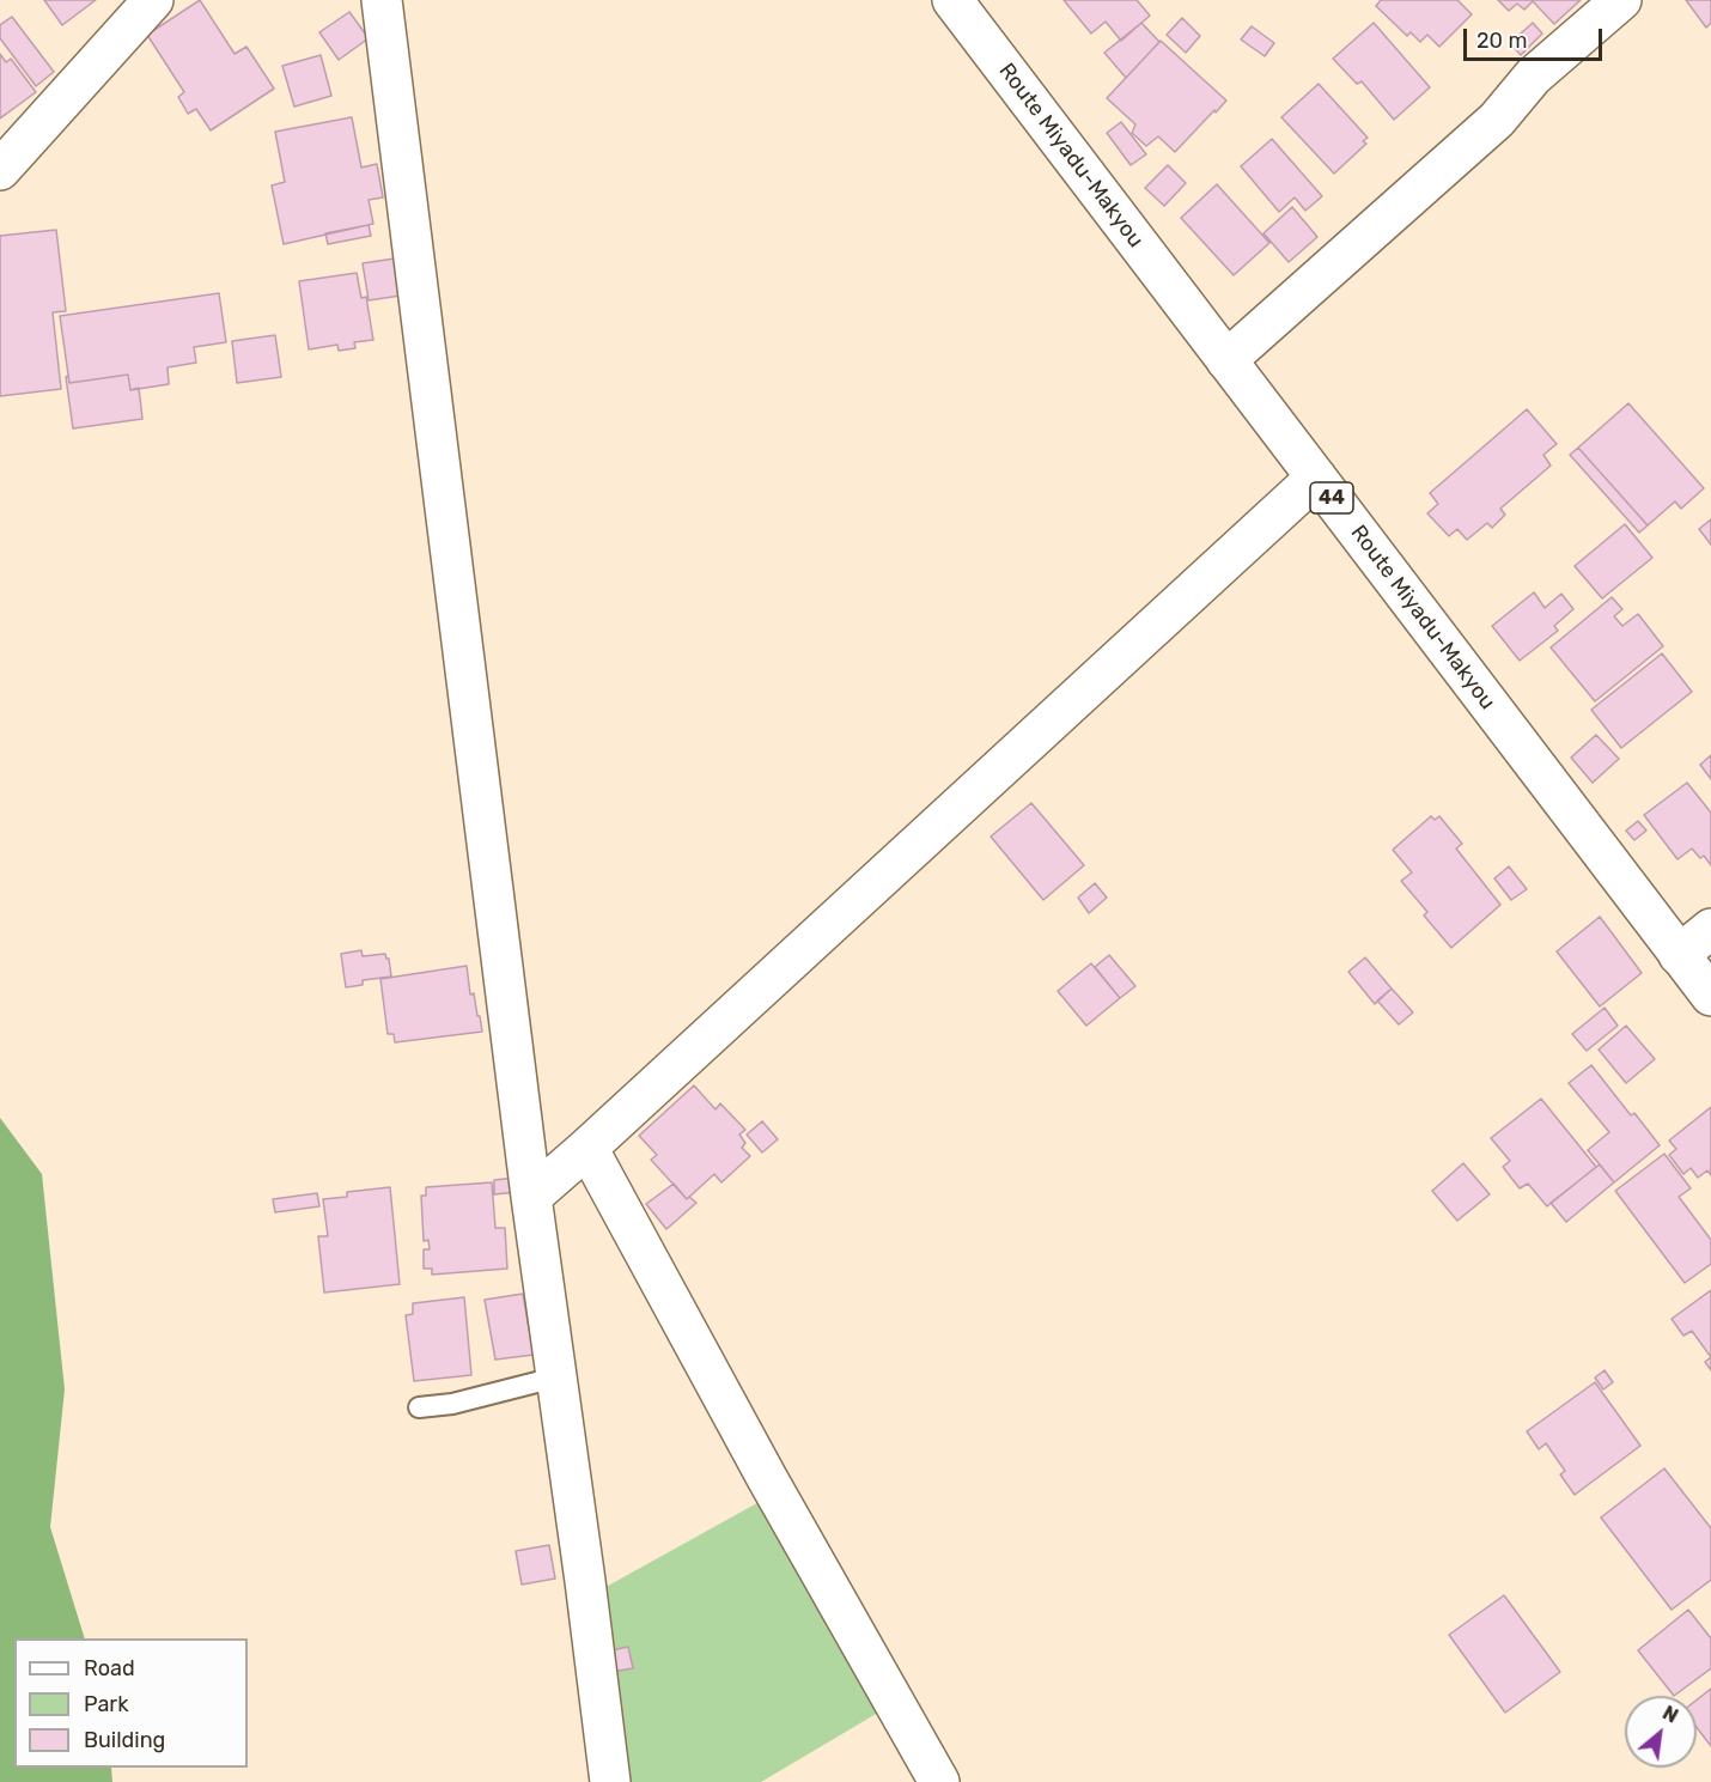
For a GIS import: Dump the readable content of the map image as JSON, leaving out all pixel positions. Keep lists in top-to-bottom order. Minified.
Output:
{"streets":{"street":["Route Miyadu-Makyou","44"]},"legend":["Road","Park","Building"],"scale_bar":"20 m","north":"top right"}
